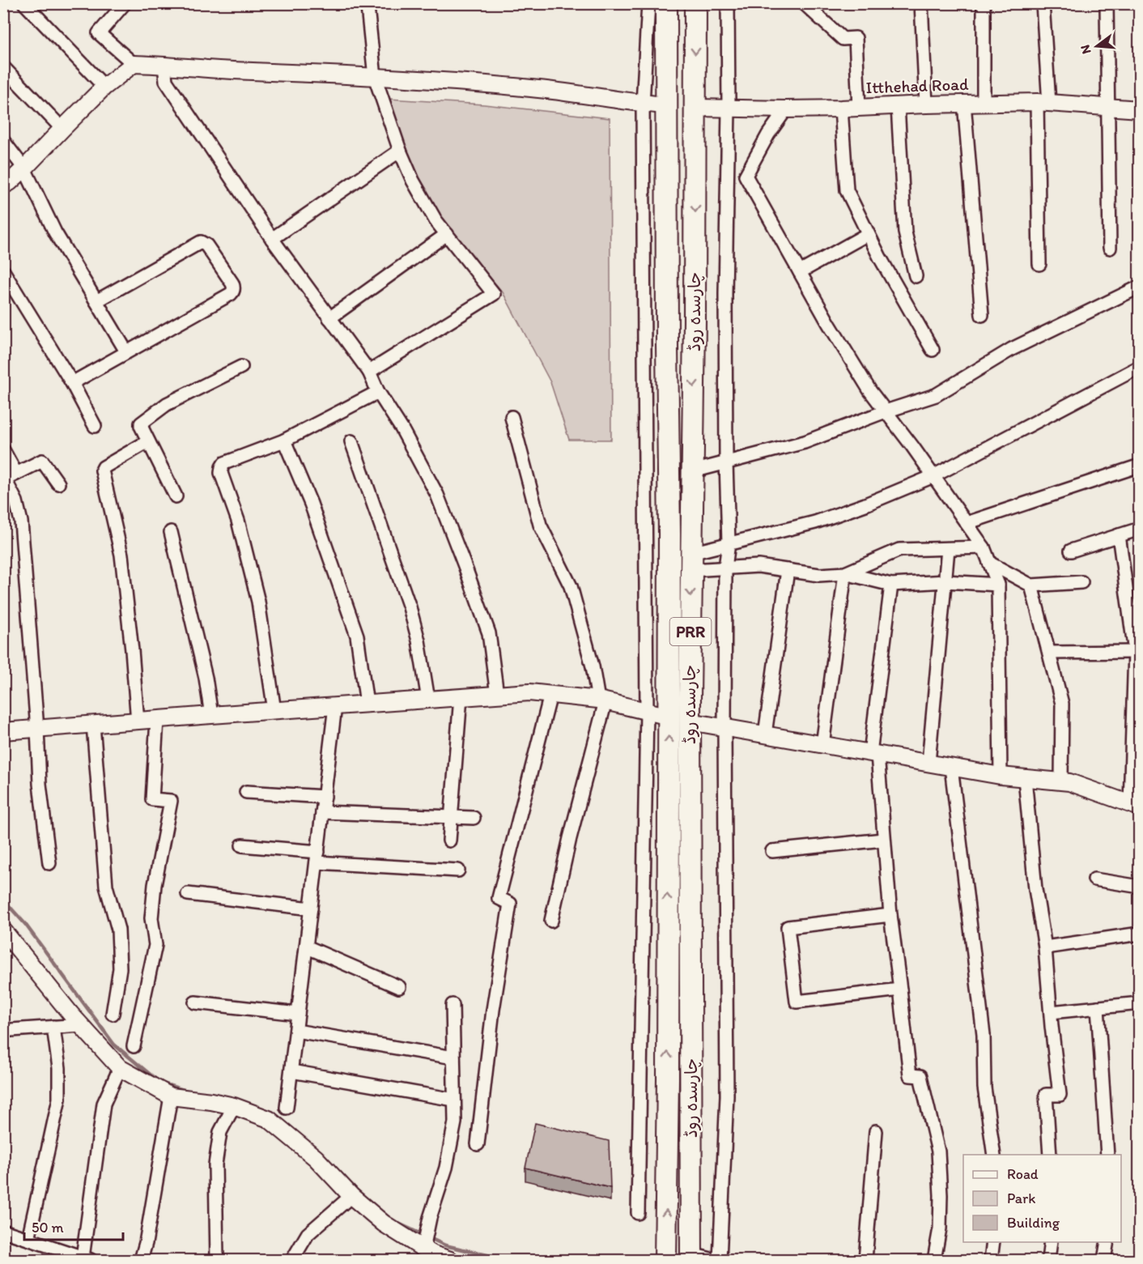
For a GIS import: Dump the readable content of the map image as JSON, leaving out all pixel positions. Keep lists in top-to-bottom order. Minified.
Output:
{"streets":{"highway":["چارسدہ روڈ","PRR"],"street":["Itthehad Road"]},"crossings":[["Itthehad Road","چارسدہ روڈ"]],"legend":["Road","Park","Building"],"scale_bar":"50 m","north":"left"}
